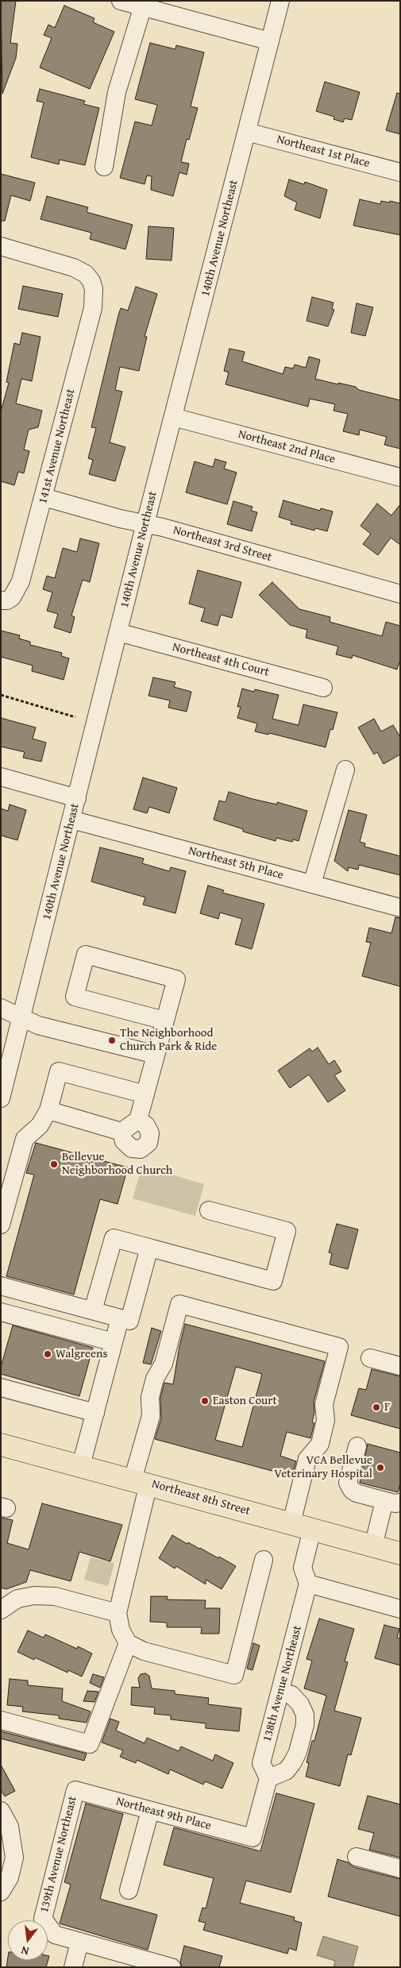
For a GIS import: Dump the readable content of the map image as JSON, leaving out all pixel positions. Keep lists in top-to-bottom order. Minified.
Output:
{"streets":{"main road":["Northeast 8th Street"],"street":["Northeast 1st Place","140th Avenue Northeast","141st Avenue Northeast","Northeast 2nd Place","Northeast 3rd Street","Northeast 4th Court","Northeast 5th Place","138th Avenue Northeast","Northeast 9th Place","139th Avenue Northeast"]},"crossings":[["Northeast 1st Place","140th Avenue Northeast"],["140th Avenue Northeast","Northeast 2nd Place"],["140th Avenue Northeast","Northeast 3rd Street"],["140th Avenue Northeast","Northeast 4th Court"],["140th Avenue Northeast","Northeast 5th Place"],["141st Avenue Northeast","Northeast 3rd Street"],["Northeast 8th Street","138th Avenue Northeast"],["138th Avenue Northeast","Northeast 9th Place"],["Northeast 9th Place","139th Avenue Northeast"]],"places":["The Neighborhood Church Park & Ride","Bellevue Neighborhood Church","Walgreens","Easton Court","F","VCA Bellevue Veterinary Hospital"],"north":"bottom"}
